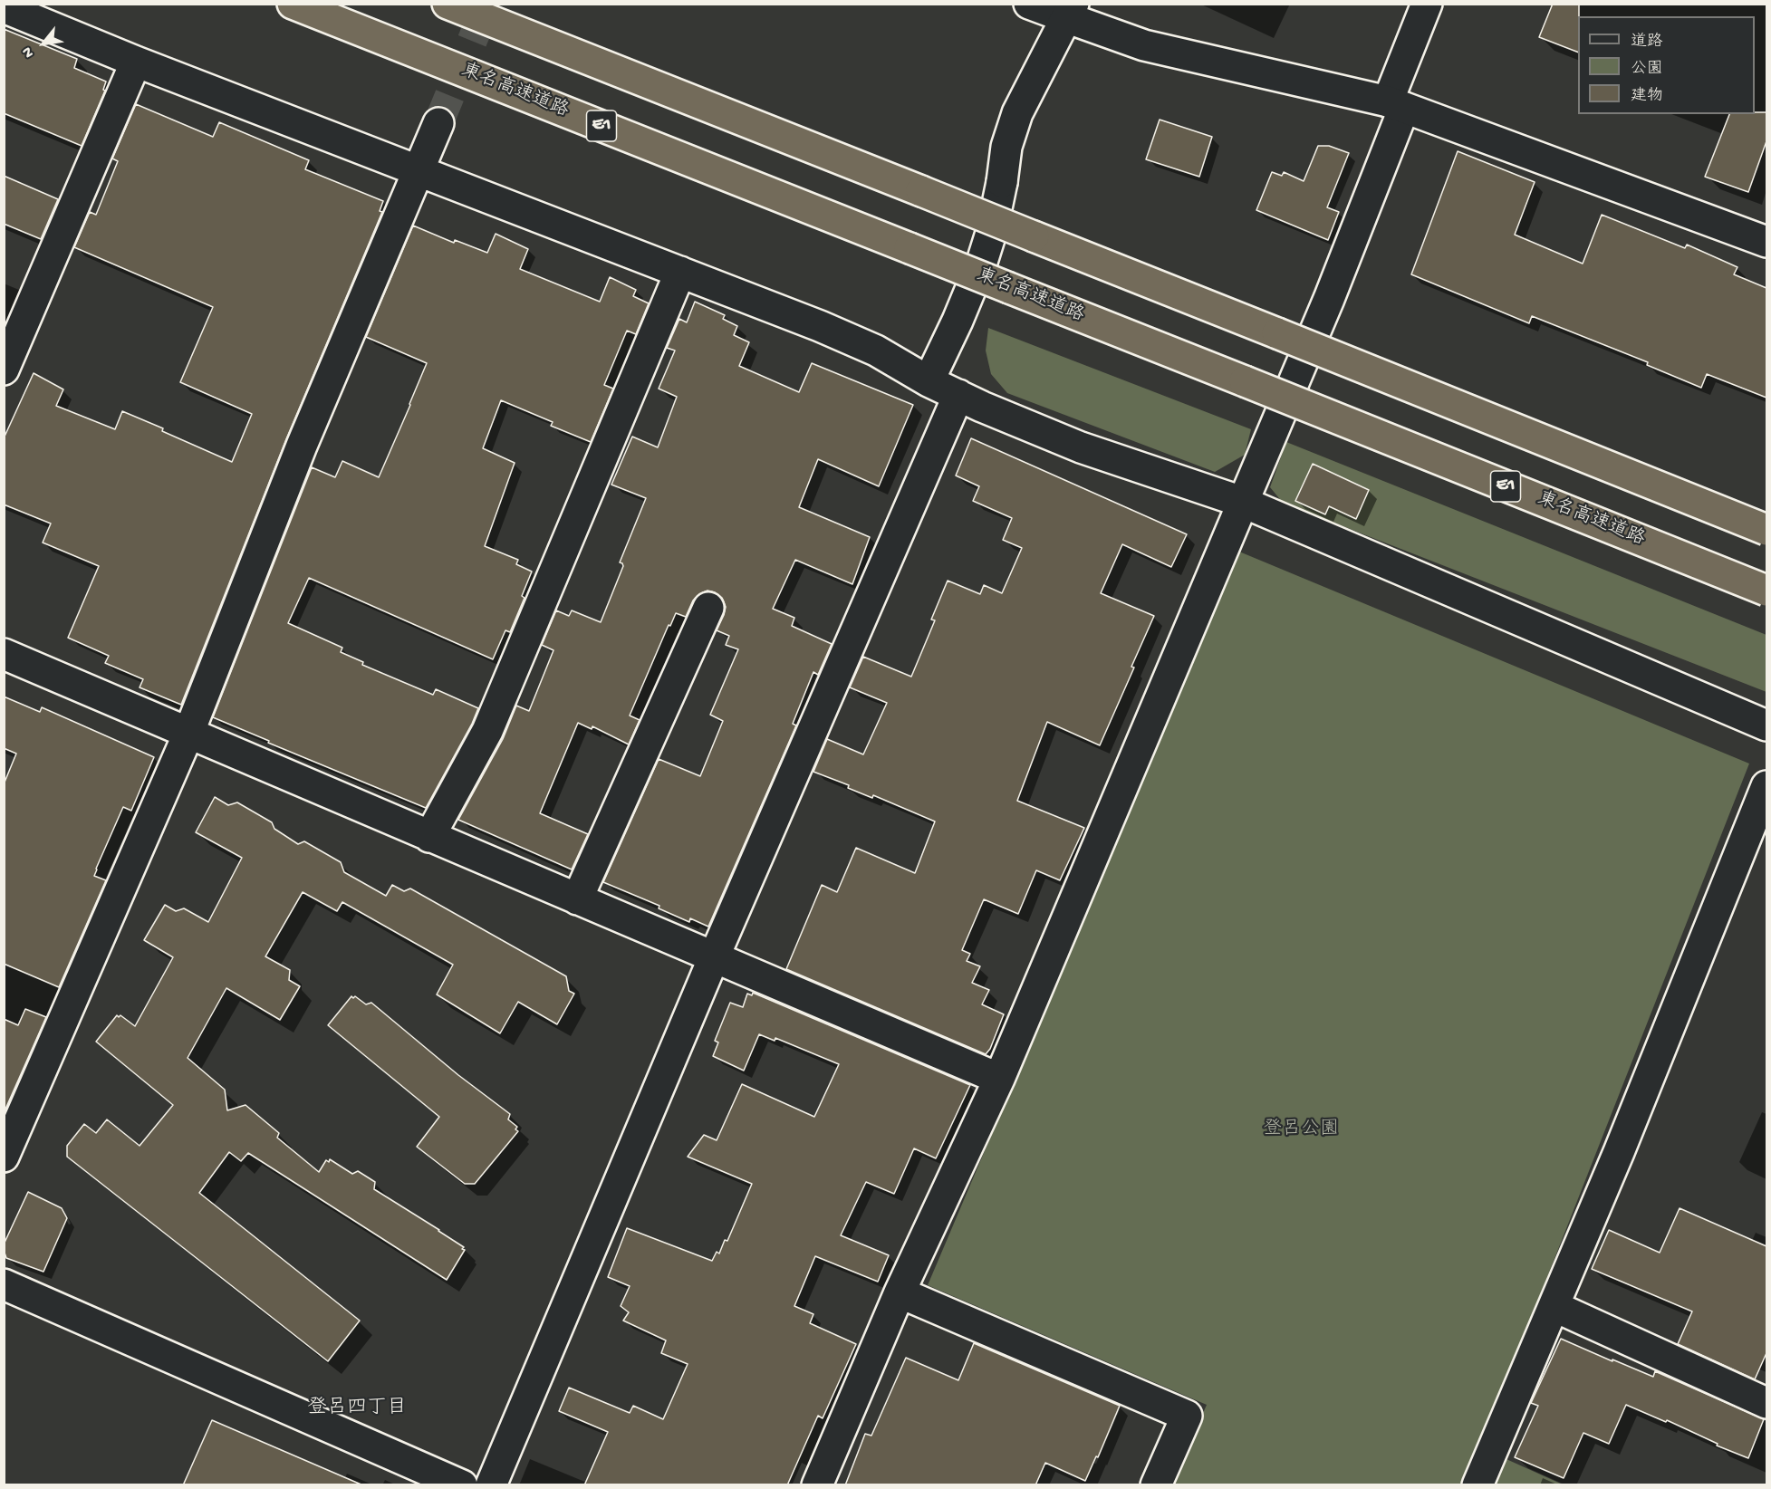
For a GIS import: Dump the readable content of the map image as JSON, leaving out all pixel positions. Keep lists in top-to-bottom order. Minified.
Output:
{"streets":{"highway":["東名高速道路","E1"]},"districts":["登呂四丁目"],"parks":["登呂公園"],"legend":["道路","公園","建物"],"north":"bottom left"}
